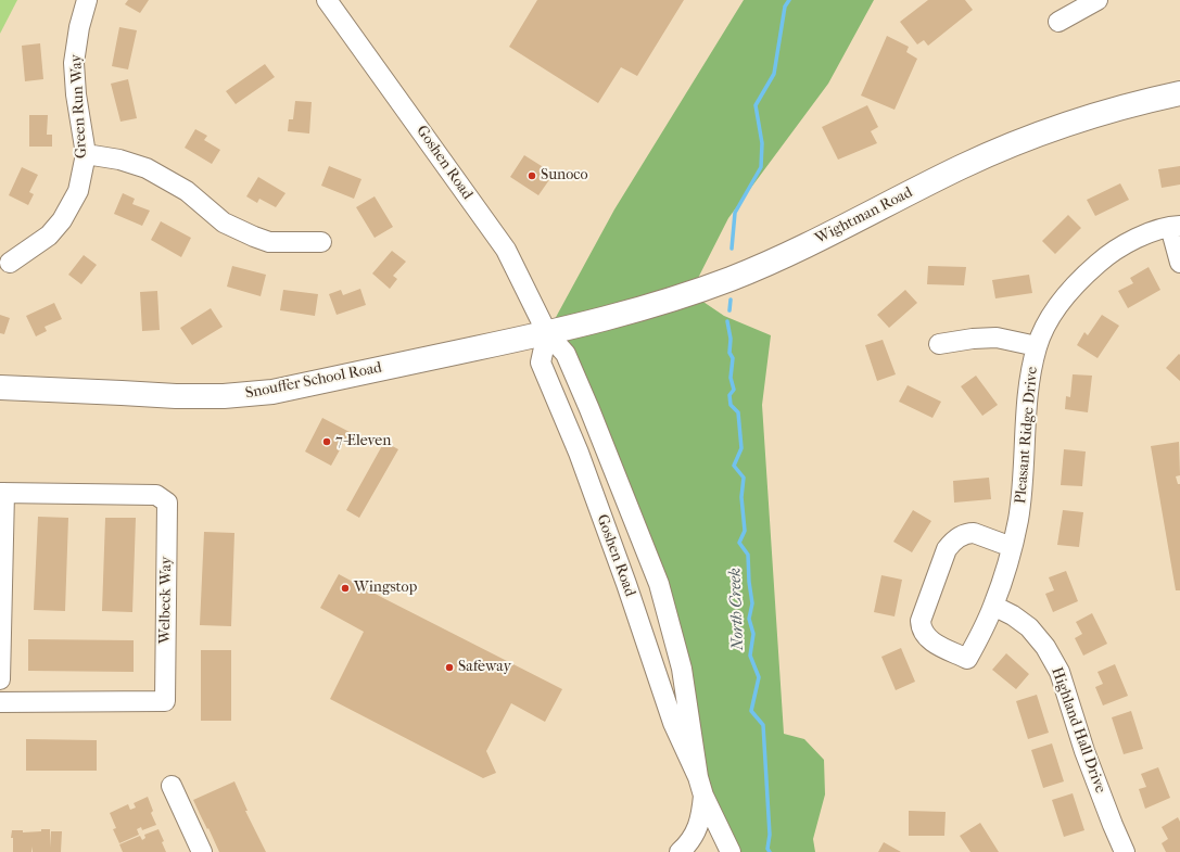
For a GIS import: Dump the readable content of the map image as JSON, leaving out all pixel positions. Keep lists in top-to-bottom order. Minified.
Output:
{"streets":{"main road":["Wightman Road","Snouffer School Road"],"street":["Green Run Way","Goshen Road","Pleasant Ridge Drive","Welbeck Way","Highland Hall Drive"]},"crossings":[["Goshen Road","Wightman Road"],["Goshen Road","Snouffer School Road"],["Wightman Road","Snouffer School Road"],["Pleasant Ridge Drive","Highland Hall Drive"]],"water":["North Creek"],"places":["Sunoco","7-Eleven","Wingstop","Safeway"]}
